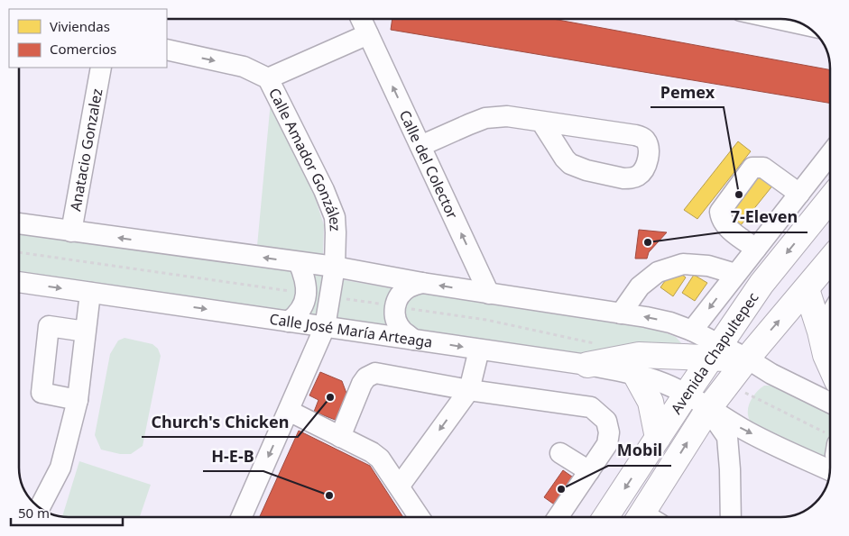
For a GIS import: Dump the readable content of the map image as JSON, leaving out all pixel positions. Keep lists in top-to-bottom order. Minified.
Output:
{"streets":{"main road":["Avenida Chapultepec"],"street":["Anatacio Gonzalez","Calle Amador González","Calle del Colector","Calle José María Arteaga"]},"crossings":[["Calle Amador González","Calle José María Arteaga"],["Calle José María Arteaga","Avenida Chapultepec"]],"one_way":["Calle del Colector"],"places":["Pemex","7-Eleven","Church's Chicken","Mobil","H-E-B"],"legend":["Viviendas","Comercios"],"scale_bar":"50 m"}
